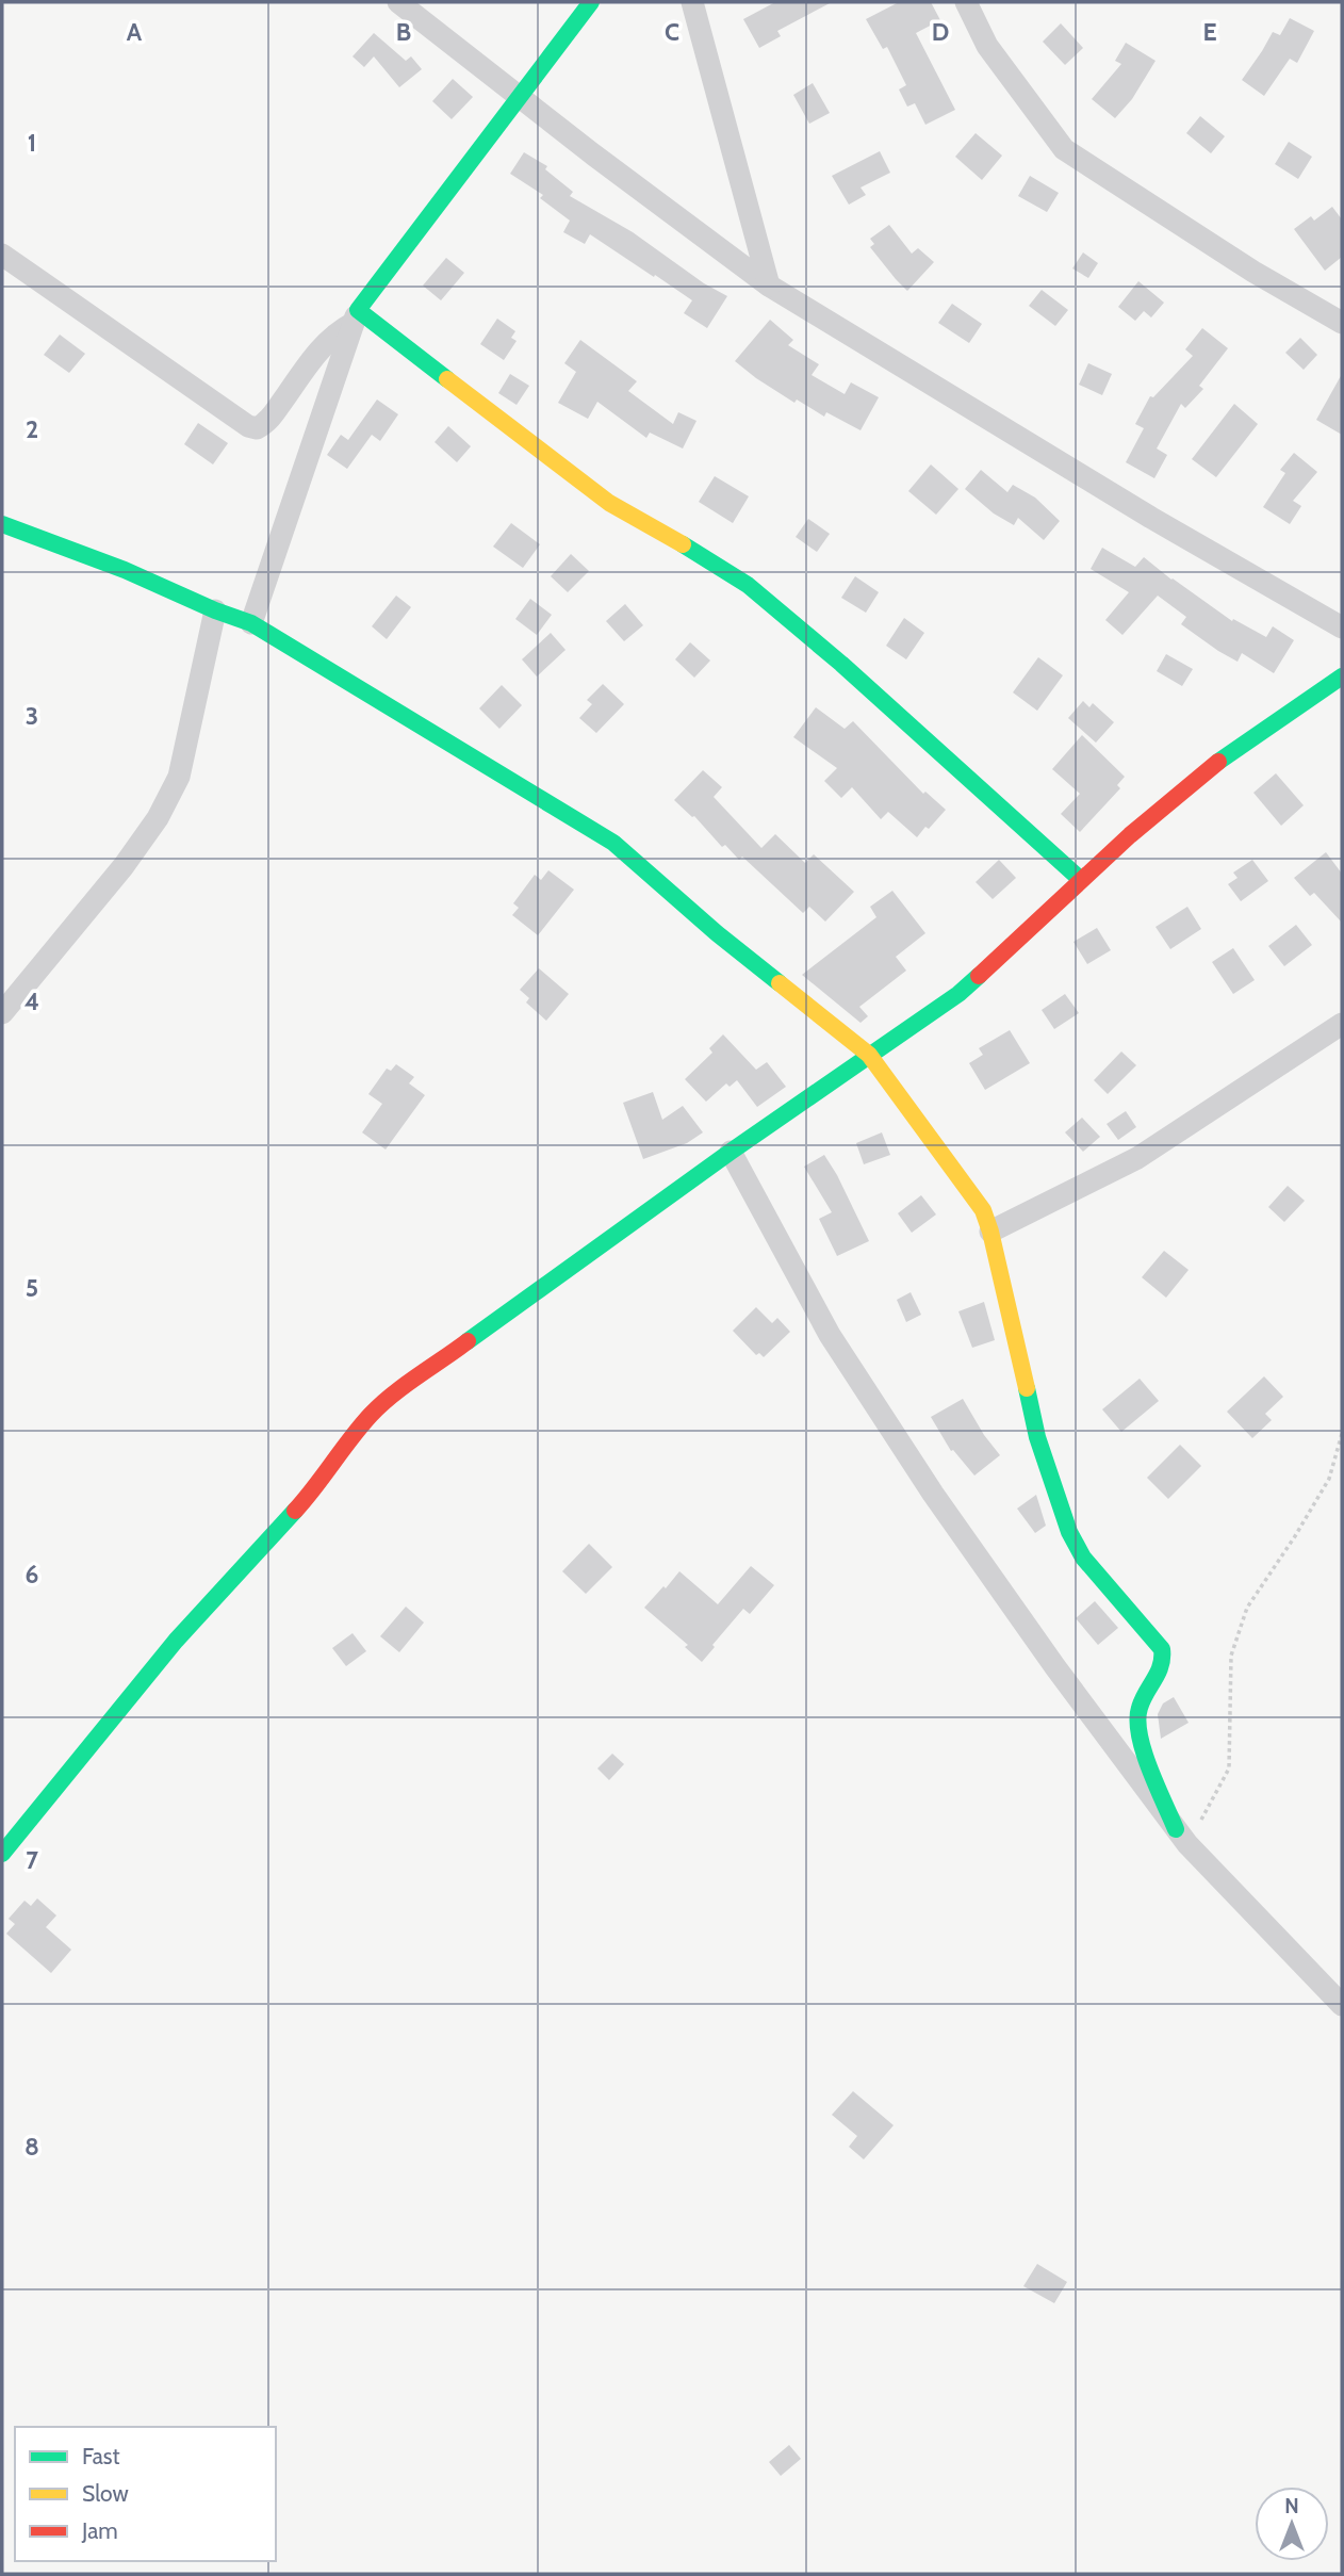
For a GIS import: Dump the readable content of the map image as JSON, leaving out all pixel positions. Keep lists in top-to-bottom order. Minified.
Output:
{"legend":["Fast","Slow","Jam"],"north":"top","grid":{"columns":["A","B","C","D","E"],"rows":["1","2","3","4","5","6","7","8"]}}
